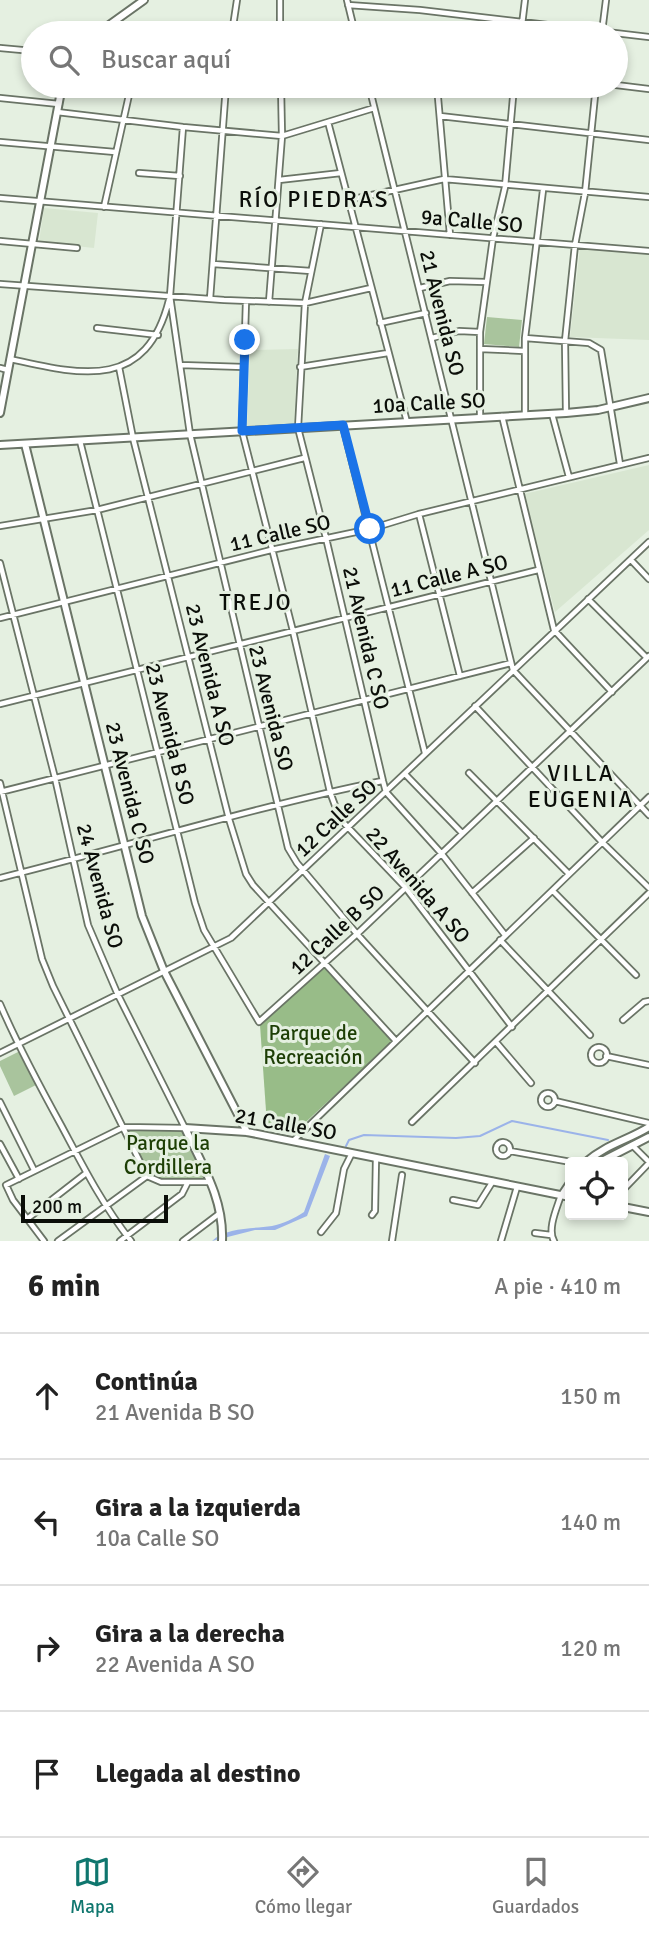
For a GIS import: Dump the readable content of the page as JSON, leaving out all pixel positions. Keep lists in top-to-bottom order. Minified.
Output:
{"streets":{"street":["9a Calle SO","21 Avenida SO","10a Calle SO","11 Calle SO","11 Calle A SO","21 Avenida C SO","23 Avenida A SO","23 Avenida SO","23 Avenida B SO","23 Avenida C SO","12 Calle SO","22 Avenida A SO","24 Avenida SO","12 Calle B SO","21 Calle SO"]},"crossings":[["9a Calle SO","21 Avenida SO"],["9a Calle SO","21 Avenida C SO"],["9a Calle SO","23 Avenida SO"],["21 Avenida SO","10a Calle SO"],["21 Avenida SO","11 Calle SO"],["21 Avenida SO","11 Calle A SO"],["21 Avenida SO","12 Calle SO"],["10a Calle SO","21 Avenida C SO"],["10a Calle SO","23 Avenida A SO"],["10a Calle SO","23 Avenida SO"],["10a Calle SO","23 Avenida B SO"],["10a Calle SO","23 Avenida C SO"],["10a Calle SO","22 Avenida A SO"],["11 Calle SO","21 Avenida C SO"],["11 Calle SO","23 Avenida A SO"],["11 Calle SO","23 Avenida SO"],["11 Calle SO","23 Avenida B SO"],["11 Calle SO","23 Avenida C SO"],["11 Calle SO","22 Avenida A SO"],["11 Calle SO","24 Avenida SO"],["11 Calle A SO","21 Avenida C SO"],["11 Calle A SO","23 Avenida A SO"],["11 Calle A SO","23 Avenida SO"],["11 Calle A SO","23 Avenida B SO"],["11 Calle A SO","23 Avenida C SO"],["11 Calle A SO","22 Avenida A SO"],["11 Calle A SO","24 Avenida SO"],["21 Avenida C SO","12 Calle SO"],["21 Avenida C SO","12 Calle B SO"],["23 Avenida A SO","12 Calle SO"],["23 Avenida A SO","12 Calle B SO"],["23 Avenida SO","12 Calle SO"],["23 Avenida SO","12 Calle B SO"],["23 Avenida B SO","12 Calle SO"],["23 Avenida B SO","12 Calle B SO"],["23 Avenida C SO","12 Calle SO"],["23 Avenida C SO","21 Calle SO"],["12 Calle SO","22 Avenida A SO"],["12 Calle SO","24 Avenida SO"],["22 Avenida A SO","12 Calle B SO"],["24 Avenida SO","21 Calle SO"]],"districts":["RÍO PIEDRAS","TREJO","VILLA EUGENIA"],"parks":["Parque de Recreación","Parque la Cordillera"],"scale_bar":"200 m","page":{"search":"Buscar aquí","scale":"200 m","heading":["6 min","A pie · 410 m"],"list":[["Continúa","21 Avenida B SO","150 m"],["Gira a la izquierda","10a Calle SO","140 m"],["Gira a la derecha","22 Avenida A SO","120 m"],"Llegada al destino"],"nav":["Mapa","Cómo llegar","Guardados"]}}
